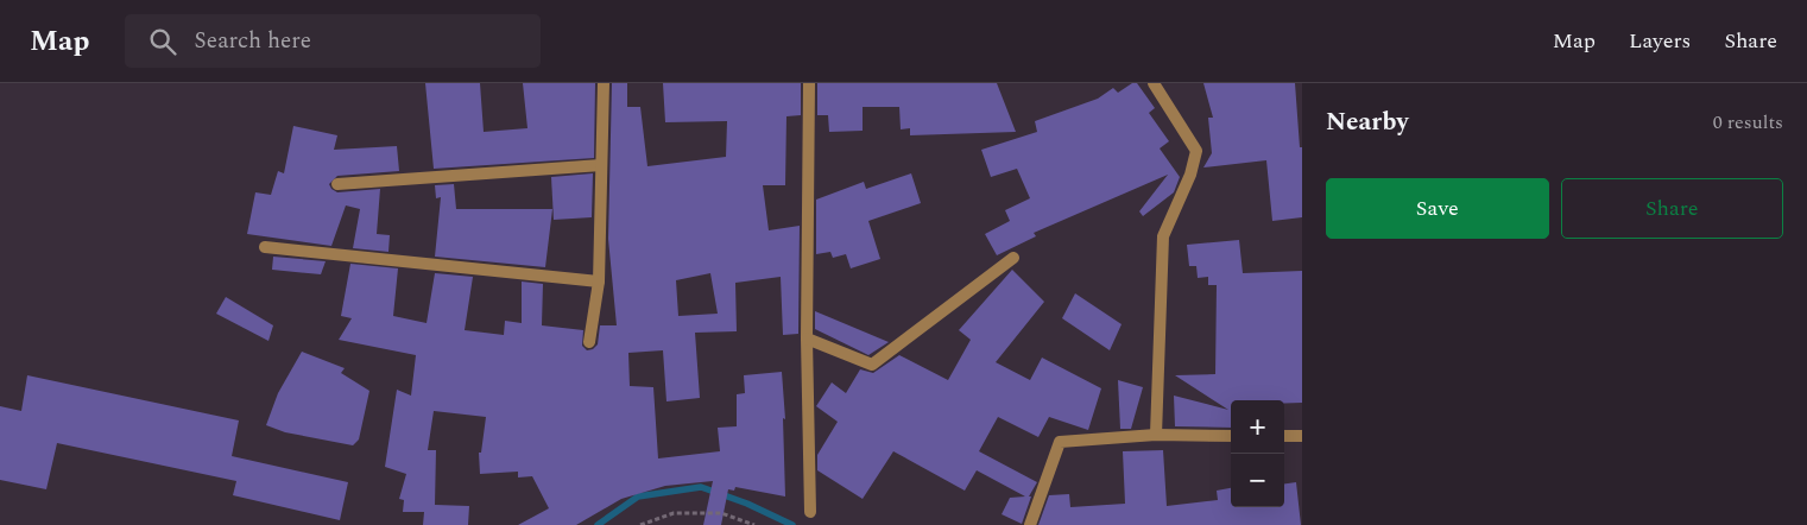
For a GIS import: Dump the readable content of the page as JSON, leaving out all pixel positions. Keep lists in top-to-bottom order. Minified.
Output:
{"page":{"header":"Map","search":"Search here","nav":["Map","Layers","Share"],"heading":["Nearby","0 results"],"buttons":["Save","Share"],"map_buttons":["+","−"]}}
